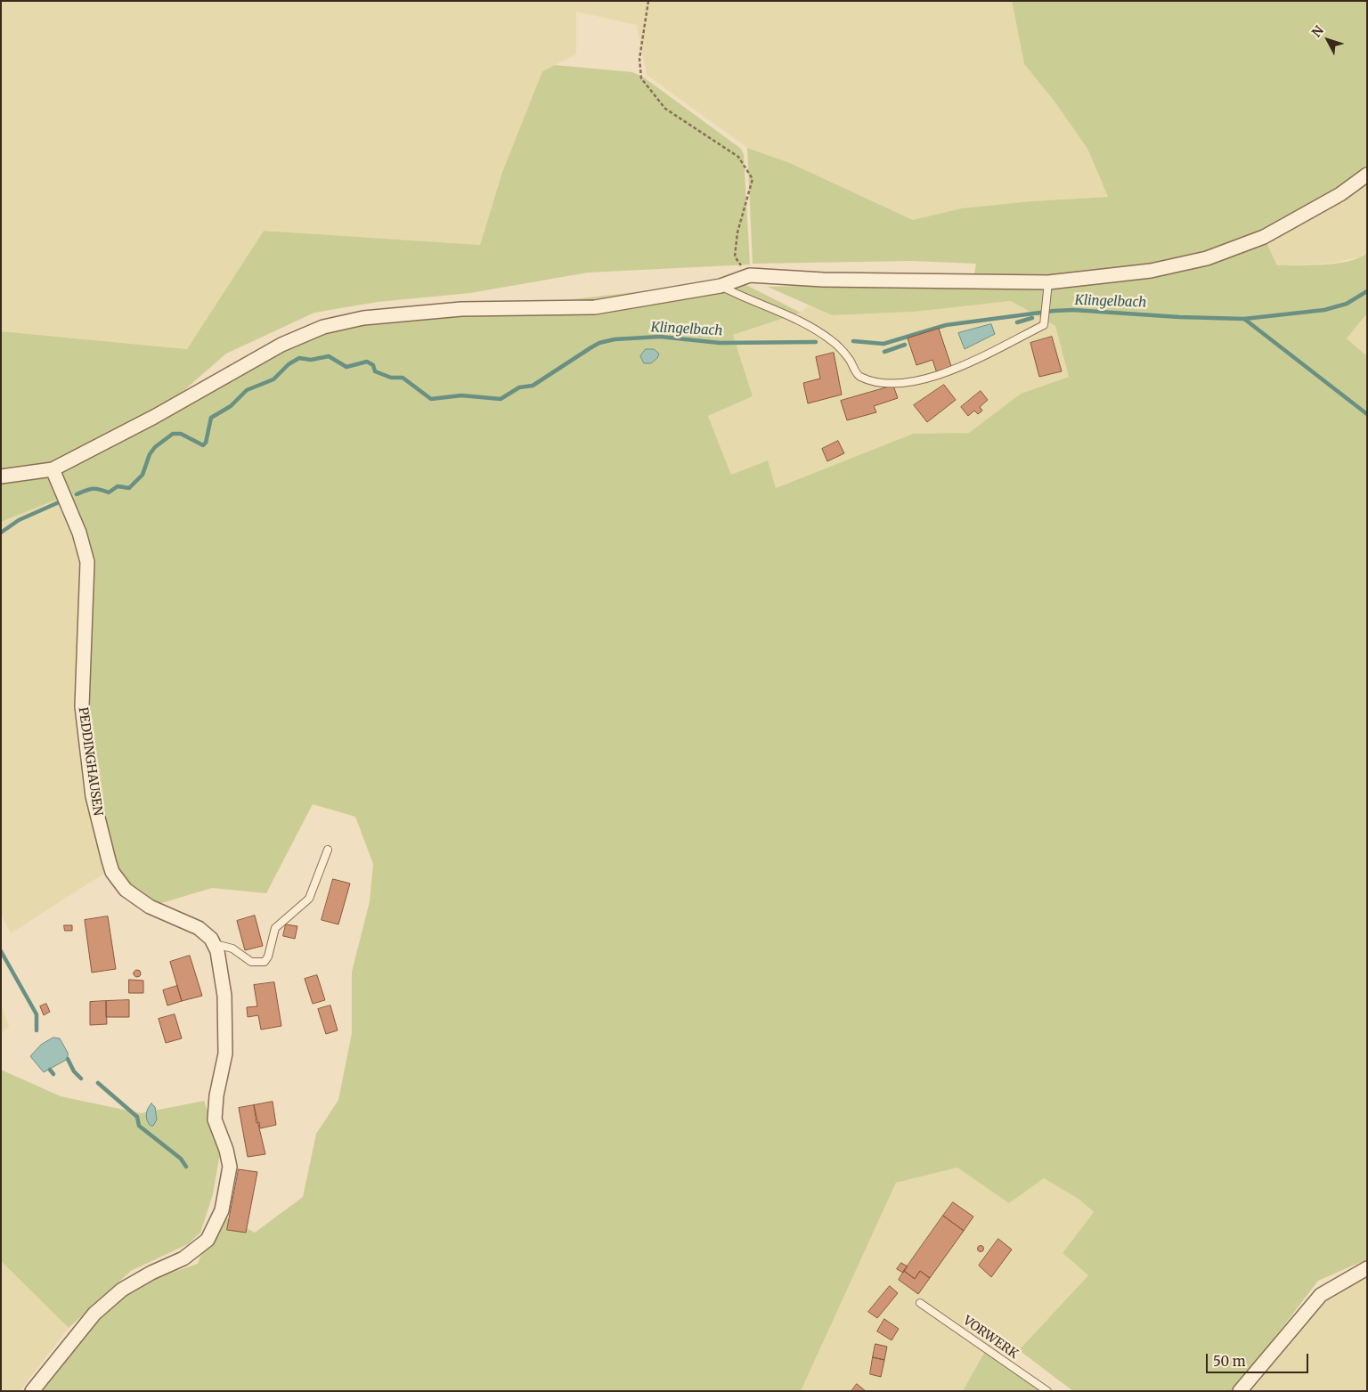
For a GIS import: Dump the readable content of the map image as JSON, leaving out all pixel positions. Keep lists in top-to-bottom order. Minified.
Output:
{"streets":{"street":["PEDDINGHAUSEN"],"lane":["VORWERK"]},"water":["Klingelbach"],"scale_bar":"50 m","north":"top left"}
